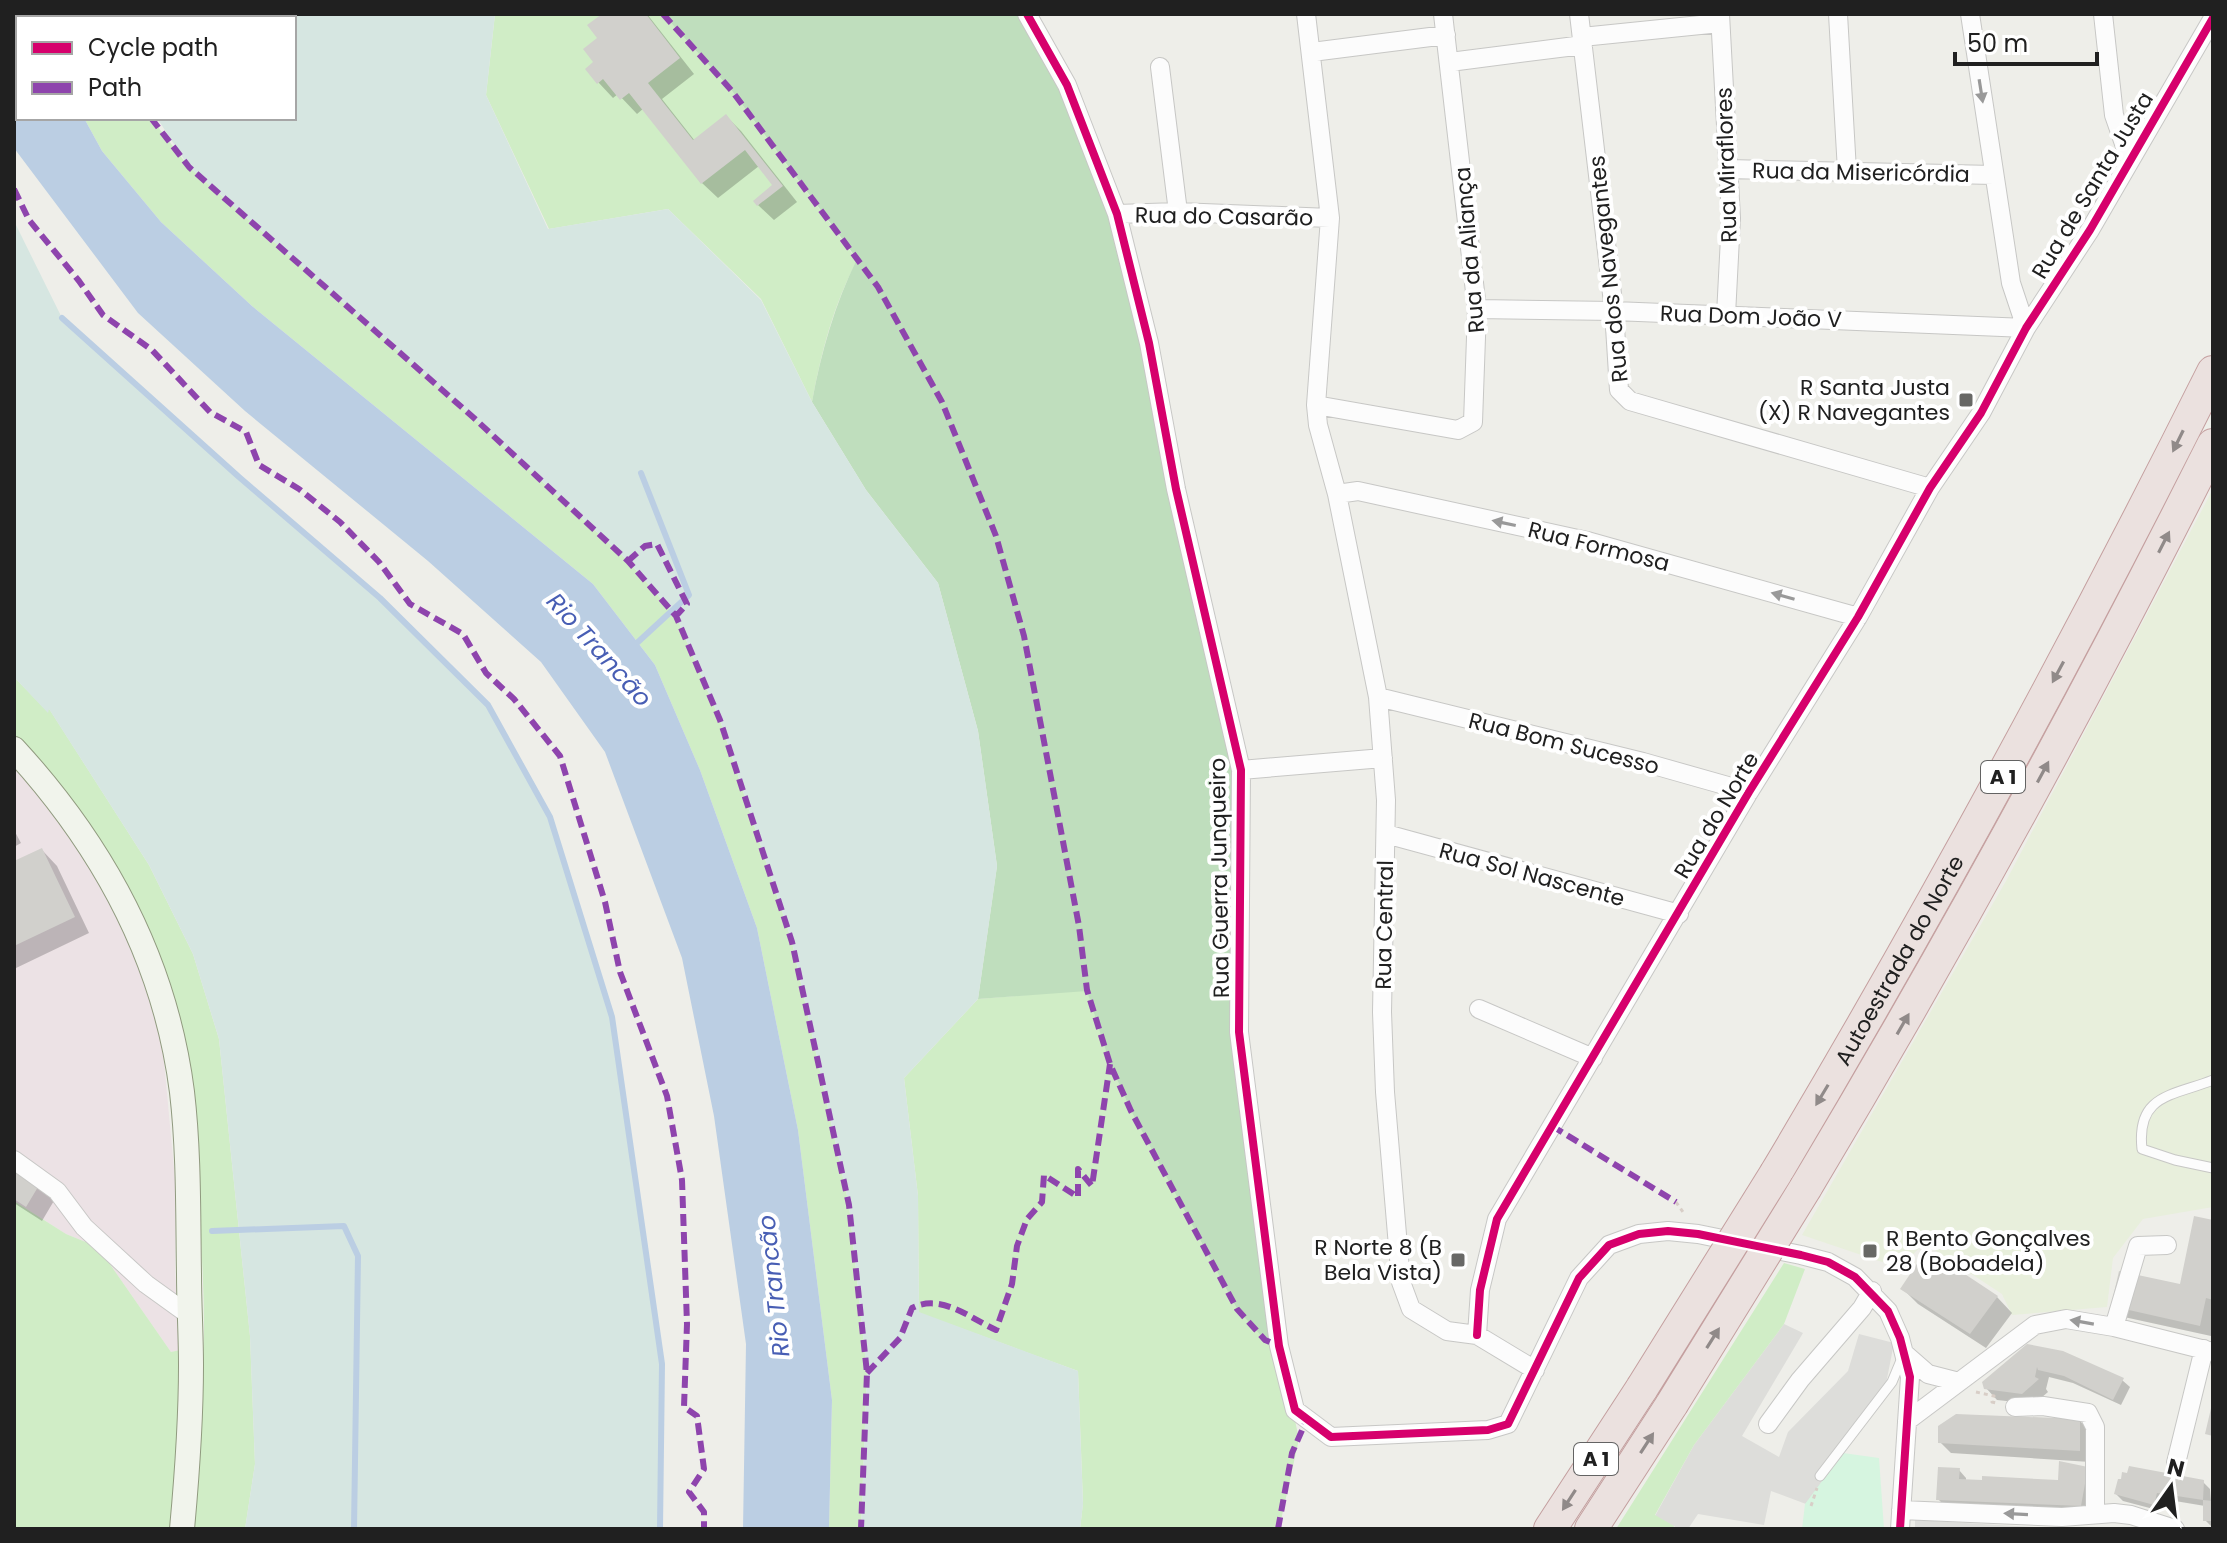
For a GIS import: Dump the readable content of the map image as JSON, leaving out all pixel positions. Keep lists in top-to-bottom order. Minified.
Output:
{"streets":{"highway":["A 1","Autoestrada do Norte"],"street":["Rua Miraflores","Rua da Misericórdia","Rua de Santa Justa","Rua do Casarão","Rua da Aliança","Rua dos Navegantes","Rua Dom João V","Rua Formosa","Rua Bom Sucesso","Rua do Norte","Rua Sol Nascente","Rua Guerra Junqueiro","Rua Central"]},"crossings":[["Rua Miraflores","Rua da Misericórdia"],["Rua Miraflores","Rua Dom João V"],["Rua de Santa Justa","Rua Dom João V"],["Rua de Santa Justa","Rua do Norte"],["Rua do Casarão","Rua Guerra Junqueiro"],["Rua do Casarão","Rua Central"],["Rua da Aliança","Rua Dom João V"],["Rua da Aliança","Rua Central"],["Rua dos Navegantes","Rua Dom João V"],["Rua dos Navegantes","Rua do Norte"],["Rua Dom João V","Rua do Norte"],["Rua Formosa","Rua do Norte"],["Rua Formosa","Rua Central"],["Rua Bom Sucesso","Rua do Norte"],["Rua Bom Sucesso","Rua Central"],["Rua do Norte","Rua Sol Nascente"],["Rua do Norte","Rua Central"],["Rua Sol Nascente","Rua Central"],["Rua Guerra Junqueiro","Rua Central"]],"one_way":["Rua Formosa"],"water":["Rio Trancão"],"places":{"transit":["R Santa Justa (X) R Navegantes","R Bento Gonçalves 28 (Bobadela)","R Norte 8 (B Bela Vista)"]},"legend":["Cycle path","Path"],"scale_bar":"50 m","north":"top"}
